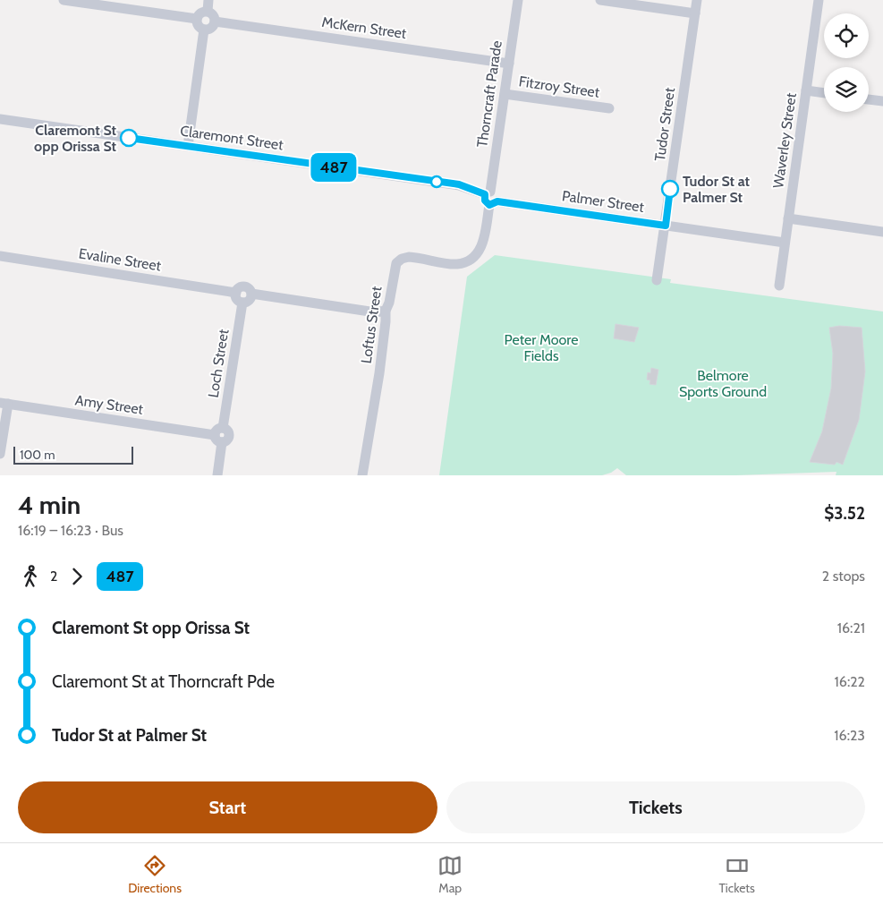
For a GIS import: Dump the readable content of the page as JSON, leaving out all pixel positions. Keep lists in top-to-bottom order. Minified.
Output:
{"streets":{"street":["McKern Street","Fitzroy Street","Thorncraft Parade","Tudor Street","Claremont Street","Waverley Street","Palmer Street","Evaline Street","Loftus Street","Loch Street","Amy Street"]},"crossings":[["McKern Street","Thorncraft Parade"],["Fitzroy Street","Thorncraft Parade"],["Thorncraft Parade","Claremont Street"],["Tudor Street","Palmer Street"],["Waverley Street","Palmer Street"],["Palmer Street","Loftus Street"],["Evaline Street","Loch Street"],["Loch Street","Amy Street"]],"parks":["Peter Moore Fields","Belmore Sports Ground"],"places":["Claremont St opp Orissa St","Tudor St at Palmer St"],"lines":["bus line 487"],"scale_bar":"100 m","page":{"on_map":"487","scale":"100 m","heading":["4 min","16:19 – 16:23 · Bus","$3.52"],"legs":["2","487","2 stops"],"list":[{"name":"Claremont St opp Orissa St","value":"16:21"},{"name":"Claremont St at Thorncraft Pde","value":"16:22"},{"name":"Tudor St at Palmer St","value":"16:23"}],"buttons":["Start","Tickets"],"tabs":["Directions","Map","Tickets"]}}
